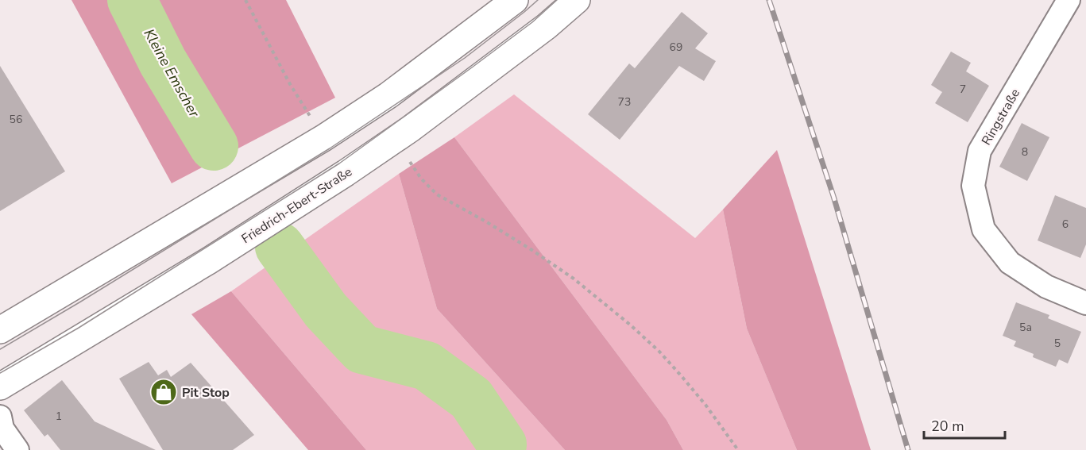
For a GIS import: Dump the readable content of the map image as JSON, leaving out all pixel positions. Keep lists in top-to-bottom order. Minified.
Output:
{"streets":{"main road":["Friedrich-Ebert-Straße"],"street":["Ringstraße"]},"water":["Kleine Emscher"],"places":{"shop":["Pit Stop"]},"house_numbers":["69","7","73","56","8","6","5a","5","1"],"scale_bar":"20 m"}
